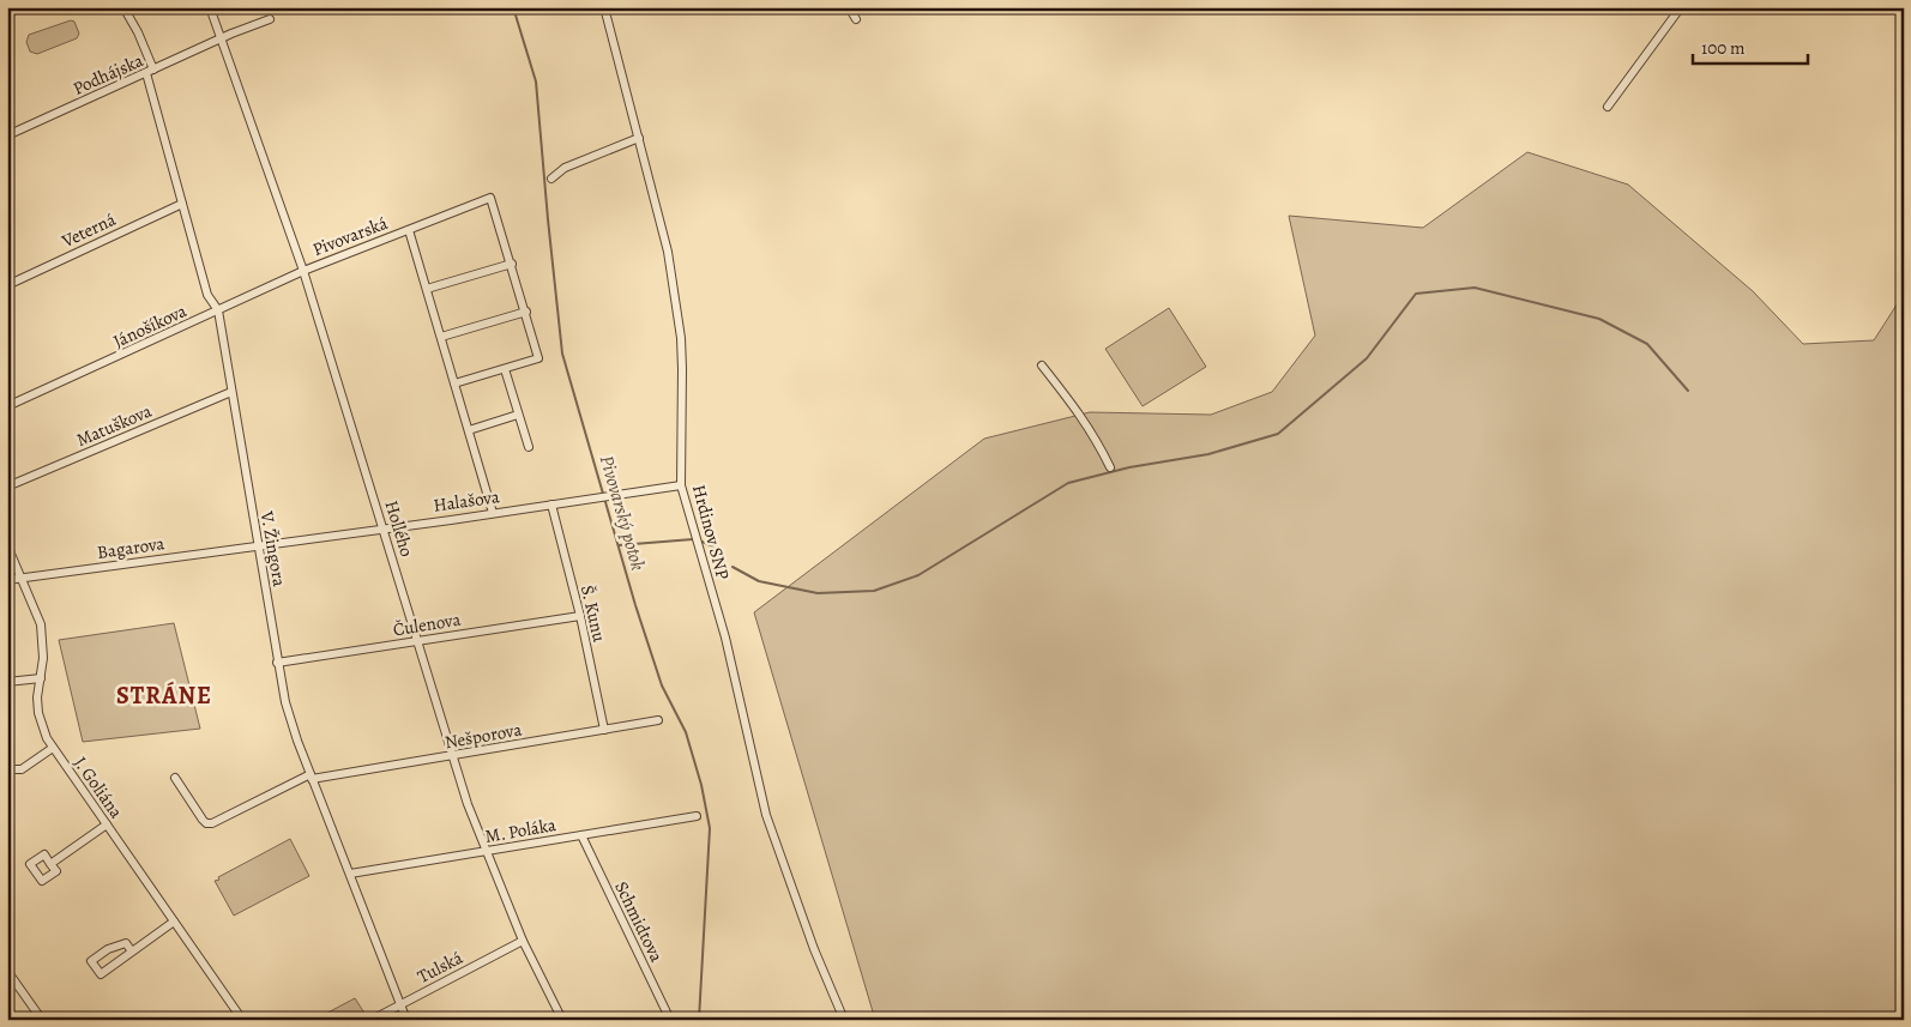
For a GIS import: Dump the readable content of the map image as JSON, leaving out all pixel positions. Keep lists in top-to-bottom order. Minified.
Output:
{"streets":{"street":["Podhájska","Veterná","Pivovarská","Jánošíkova","Matuškova","Halašova","Hollého","Hrdinov SNP","Bagarova","V. Žingora","Š. Kunu","Čulenova","Nešporova","J. Goliána","M. Poláka","Schmidtova","Tulská"]},"crossings":[["Podhájska","Hollého"],["Podhájska","V. Žingora"],["Veterná","V. Žingora"],["Pivovarská","Jánošíkova"],["Pivovarská","Halašova"],["Pivovarská","Hollého"],["Jánošíkova","Hollého"],["Jánošíkova","V. Žingora"],["Matuškova","V. Žingora"],["Halašova","Hollého"],["Halašova","Hrdinov SNP"],["Halašova","Bagarova"],["Halašova","V. Žingora"],["Halašova","Š. Kunu"],["Hollého","Čulenova"],["Hollého","Nešporova"],["Hollého","M. Poláka"],["Hollého","Tulská"],["Bagarova","V. Žingora"],["Bagarova","J. Goliána"],["V. Žingora","Čulenova"],["V. Žingora","Nešporova"],["V. Žingora","M. Poláka"],["V. Žingora","Tulská"],["Š. Kunu","Čulenova"],["Š. Kunu","Nešporova"],["M. Poláka","Schmidtova"]],"districts":["STRÁNE"],"water":["Pivovarský potok"],"scale_bar":"100 m"}
